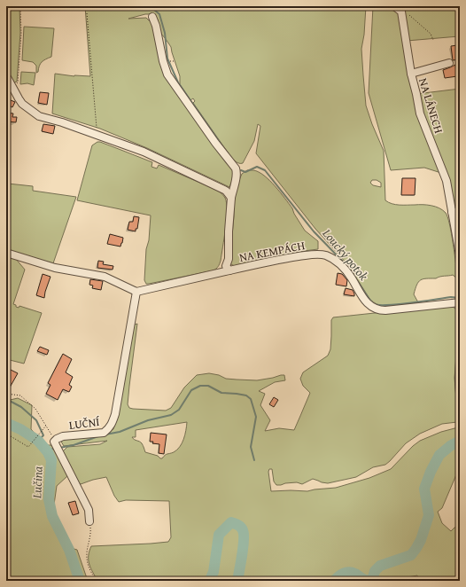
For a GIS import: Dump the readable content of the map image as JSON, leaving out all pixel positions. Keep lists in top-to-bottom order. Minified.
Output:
{"streets":{"street":["NA LÁNECH","NA KEMPÁCH","LUČNÍ"]},"water":["Loucký potok","Lučina"]}
